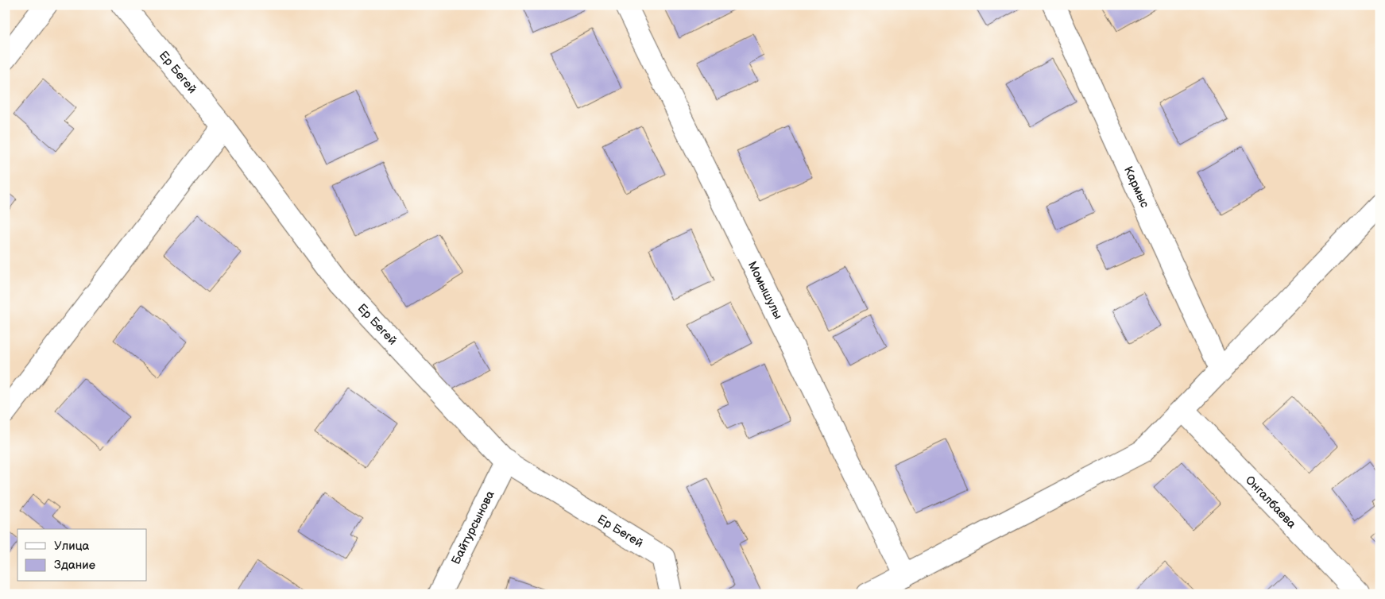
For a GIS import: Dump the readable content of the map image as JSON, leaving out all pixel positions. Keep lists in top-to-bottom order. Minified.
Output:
{"streets":{"street":["Ер Бегей","Кармыс","Момышулы","Онгалбаева","Байтурсынова"]},"crossings":[["Ер Бегей","Байтурсынова"]],"legend":["Улица","Здание"]}
